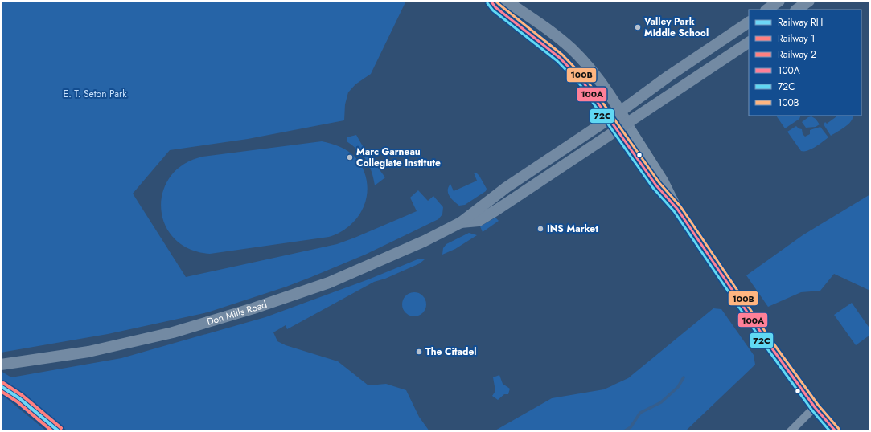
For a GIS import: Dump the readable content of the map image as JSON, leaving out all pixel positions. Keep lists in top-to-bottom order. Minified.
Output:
{"streets":{"main road":["Don Mills Road"]},"parks":["E. T. Seton Park"],"places":["Valley Park Middle School","Marc Garneau Collegiate Institute","INS Market","The Citadel"],"lines":["transit line 100A","transit line 100B","transit line 72C","rail line 2","rail line RH","rail line 1"],"legend":["Railway RH","Railway 1","Railway 2","100A","72C","100B"]}
